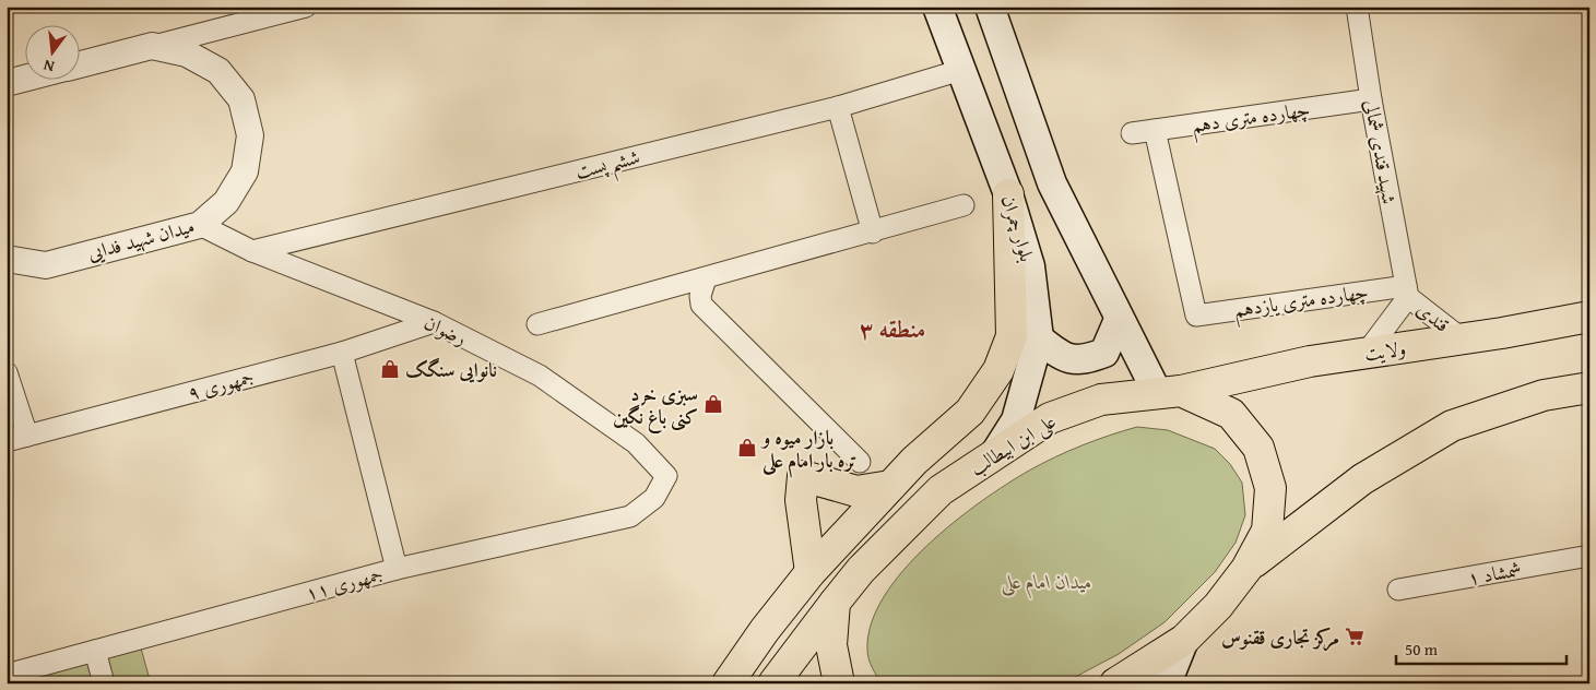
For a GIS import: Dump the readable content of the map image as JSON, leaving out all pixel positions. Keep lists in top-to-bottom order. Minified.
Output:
{"streets":{"main road":["بلوار چمران","ولایت","علی ابن ابیطالب"],"street":["چهارده متری دهم","شهید قندی شمالی","ششم پست","میدان شهید فدایی","چهارده متری یازدهم","قندی","رضوان","جمهوری ۹","شمشاد ۱","جمهوری ۱۱"]},"crossings":[["چهارده متری دهم","شهید قندی شمالی"],["چهارده متری دهم","چهارده متری یازدهم"],["شهید قندی شمالی","چهارده متری یازدهم"],["شهید قندی شمالی","قندی"],["ششم پست","بلوار چمران"],["ششم پست","رضوان"],["بلوار چمران","علی ابن ابیطالب"],["میدان شهید فدایی","رضوان"],["چهارده متری یازدهم","قندی"],["قندی","ولایت"],["رضوان","جمهوری ۹"],["رضوان","جمهوری ۱۱"],["ولایت","علی ابن ابیطالب"]],"districts":["منطقه ۳"],"parks":["میدان امام علی"],"places":{"shop":["نانوایی سنگک","سبزی خرد کنی باغ نگین","بازار میوه و تره بار امام علی"],"supermarket":["مرکز تجاری ققنوس"]},"scale_bar":"50 m","north":"bottom"}
